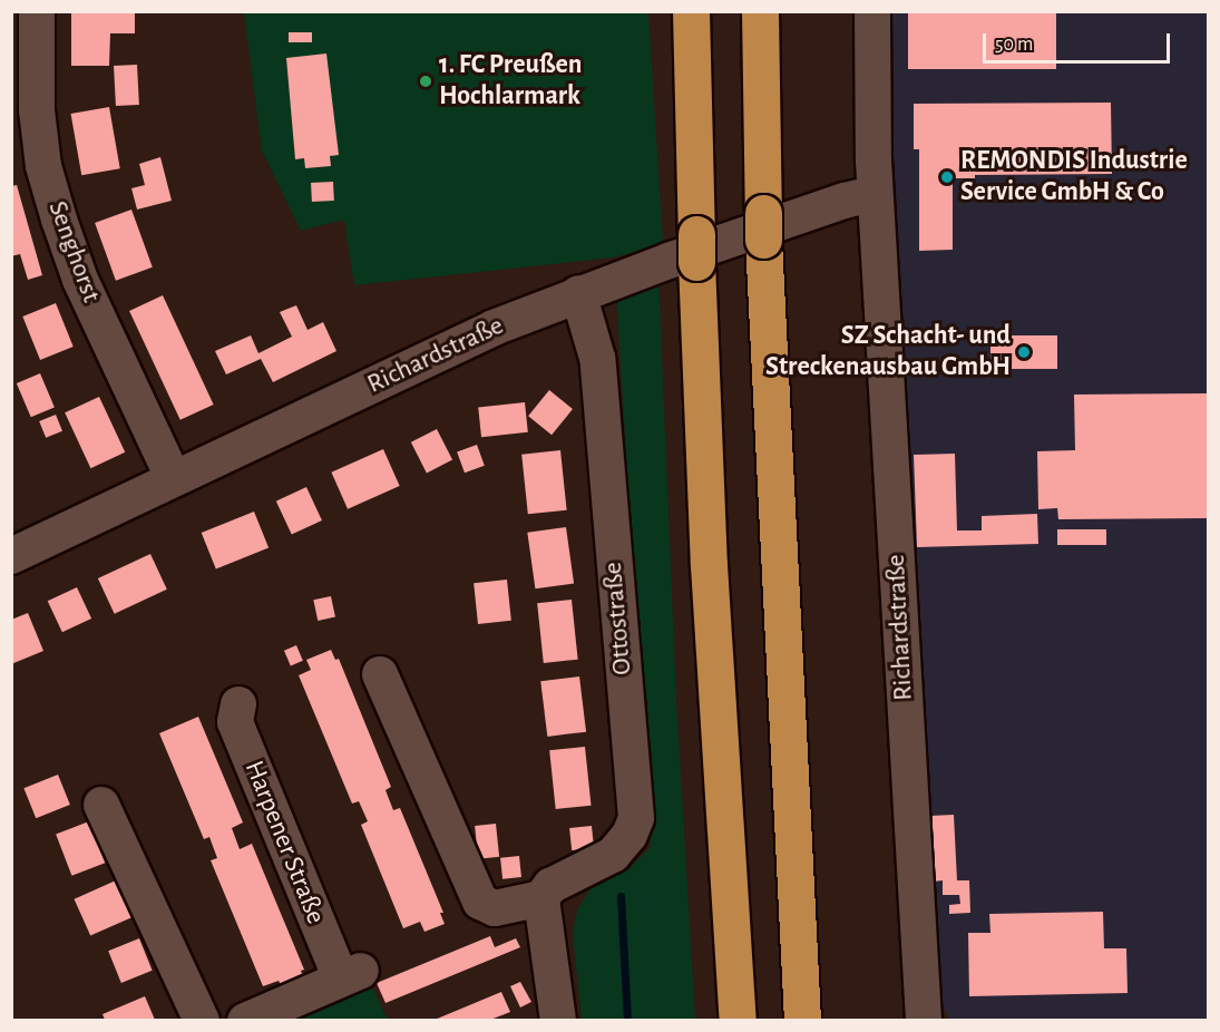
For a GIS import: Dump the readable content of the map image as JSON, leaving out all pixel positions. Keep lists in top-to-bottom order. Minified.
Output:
{"streets":{"street":["Senghorst","Richardstraße","Ottostraße","Harpener Straße"]},"crossings":[["Senghorst","Richardstraße"],["Richardstraße","Ottostraße"]],"places":["1. FC Preußen Hochlarmark","REMONDIS Industrie Service GmbH & Co","SZ Schacht- und Streckenausbau GmbH"],"scale_bar":"50 m"}
